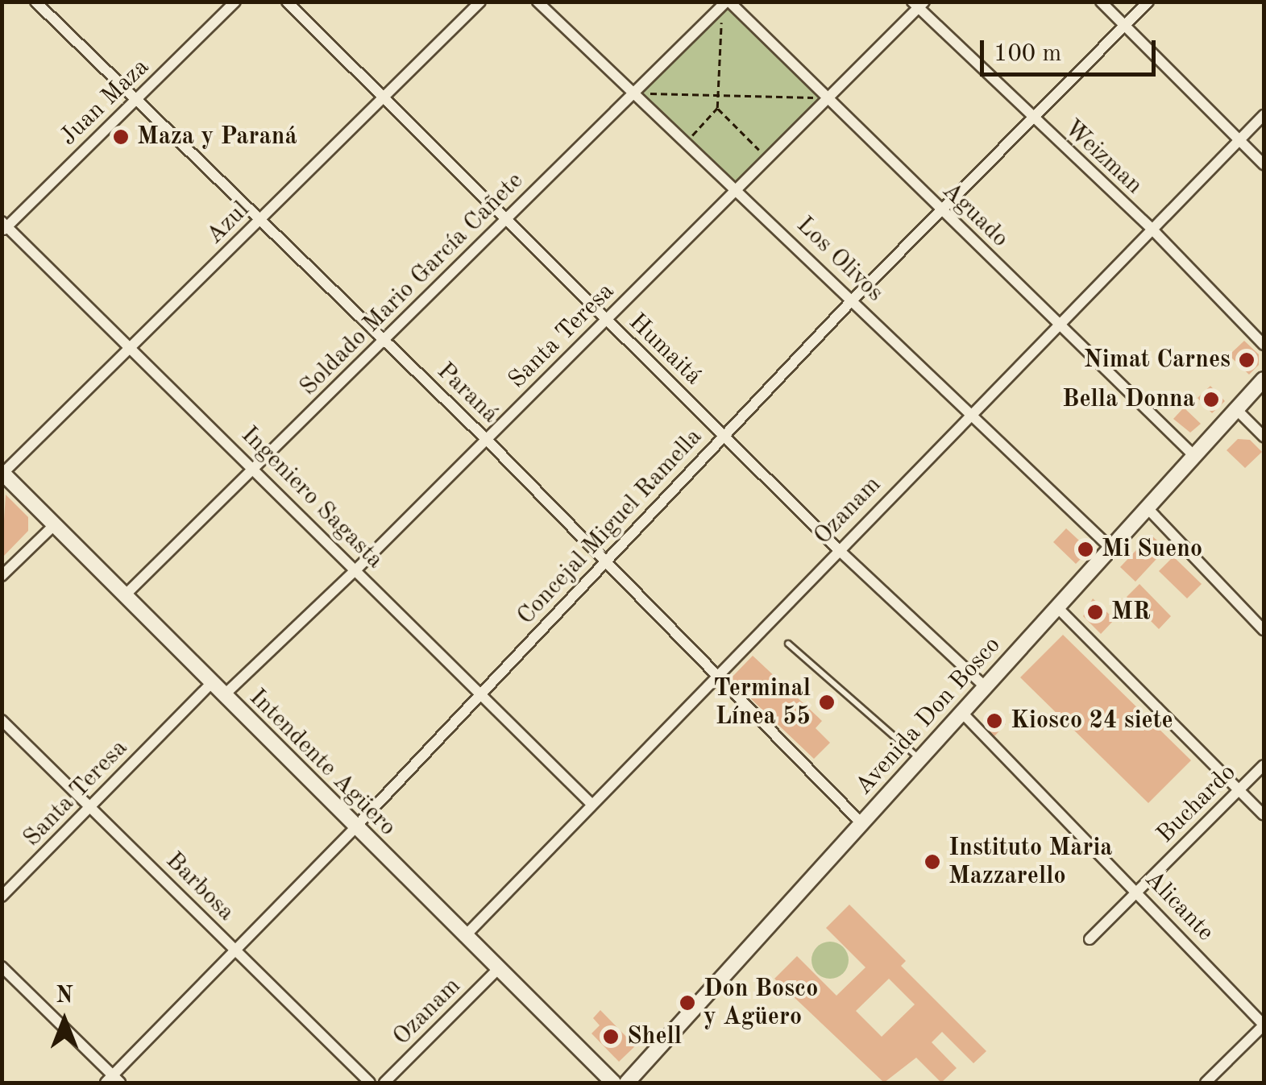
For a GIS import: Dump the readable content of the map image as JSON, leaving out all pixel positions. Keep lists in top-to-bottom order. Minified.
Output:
{"streets":{"main road":["Avenida Don Bosco","Intendente Agüero"],"street":["Juan Maza","Weizman","Aguado","Azul","Los Olivos","Soldado Mario García Cañete","Santa Teresa","Humaitá","Paraná","Ingeniero Sagasta","Ozanam","Concejal Miguel Ramella","Buchardo","Barbosa","Alicante"]},"crossings":[["Juan Maza","Paraná"],["Juan Maza","Ingeniero Sagasta"],["Weizman","Santa Teresa"],["Weizman","Ozanam"],["Weizman","Concejal Miguel Ramella"],["Aguado","Soldado Mario García Cañete"],["Aguado","Santa Teresa"],["Aguado","Ozanam"],["Aguado","Concejal Miguel Ramella"],["Aguado","Avenida Don Bosco"],["Azul","Humaitá"],["Azul","Paraná"],["Azul","Ingeniero Sagasta"],["Azul","Intendente Agüero"],["Los Olivos","Soldado Mario García Cañete"],["Los Olivos","Santa Teresa"],["Los Olivos","Ozanam"],["Los Olivos","Concejal Miguel Ramella"],["Los Olivos","Avenida Don Bosco"],["Soldado Mario García Cañete","Humaitá"],["Soldado Mario García Cañete","Paraná"],["Soldado Mario García Cañete","Ingeniero Sagasta"],["Soldado Mario García Cañete","Intendente Agüero"],["Santa Teresa","Humaitá"],["Santa Teresa","Paraná"],["Santa Teresa","Ingeniero Sagasta"],["Santa Teresa","Intendente Agüero"],["Santa Teresa","Barbosa"],["Humaitá","Ozanam"],["Humaitá","Concejal Miguel Ramella"],["Humaitá","Avenida Don Bosco"],["Paraná","Ozanam"],["Paraná","Concejal Miguel Ramella"],["Paraná","Avenida Don Bosco"],["Ingeniero Sagasta","Ozanam"],["Ingeniero Sagasta","Concejal Miguel Ramella"],["Ozanam","Intendente Agüero"],["Concejal Miguel Ramella","Intendente Agüero"],["Concejal Miguel Ramella","Barbosa"],["Avenida Don Bosco","Alicante"],["Buchardo","Alicante"]],"places":["Maza y Paraná","Nimat Carnes","Bella Donna","Mi Sueno","MR","Terminal Línea 55","Kiosco 24 siete","Instituto Maria Mazzarello","Don Bosco y Agüero","Shell"],"scale_bar":"100 m","north":"top"}
